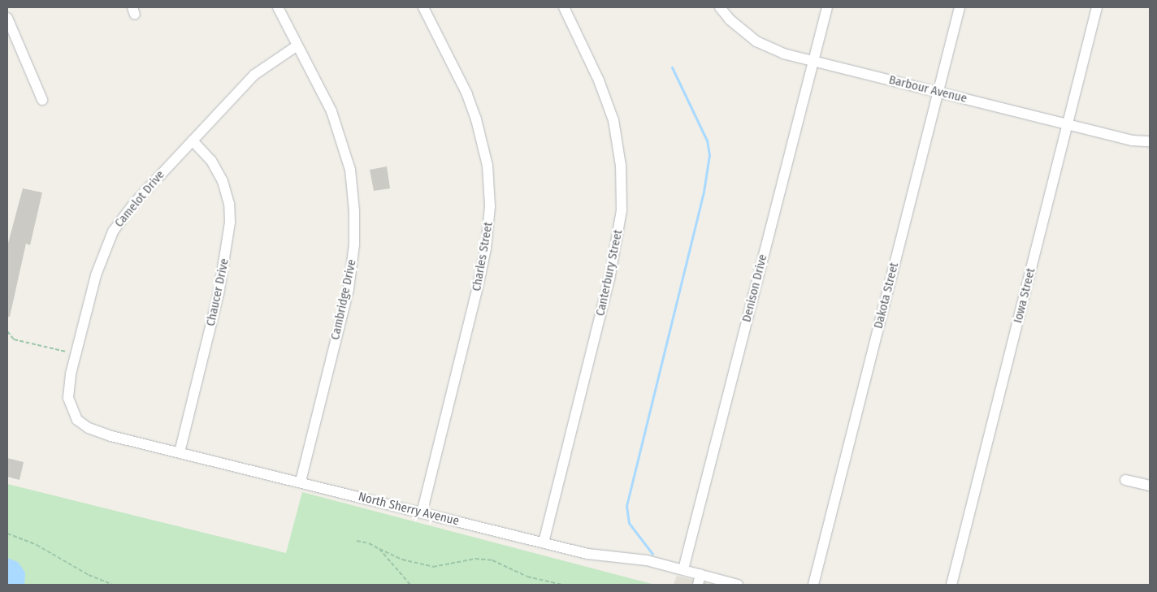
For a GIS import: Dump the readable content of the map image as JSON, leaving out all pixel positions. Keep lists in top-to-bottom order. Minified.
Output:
{"streets":{"street":["Barbour Avenue","Camelot Drive","Charles Street","Canterbury Street","Denison Drive","Chaucer Drive","Dakota Street","Iowa Street","Cambridge Drive","North Sherry Avenue"]},"crossings":[["Barbour Avenue","Denison Drive"],["Barbour Avenue","Dakota Street"],["Barbour Avenue","Iowa Street"],["Camelot Drive","Chaucer Drive"],["Camelot Drive","Cambridge Drive"],["Camelot Drive","North Sherry Avenue"],["Charles Street","North Sherry Avenue"],["Canterbury Street","North Sherry Avenue"],["Denison Drive","North Sherry Avenue"],["Chaucer Drive","North Sherry Avenue"],["Cambridge Drive","North Sherry Avenue"]]}
